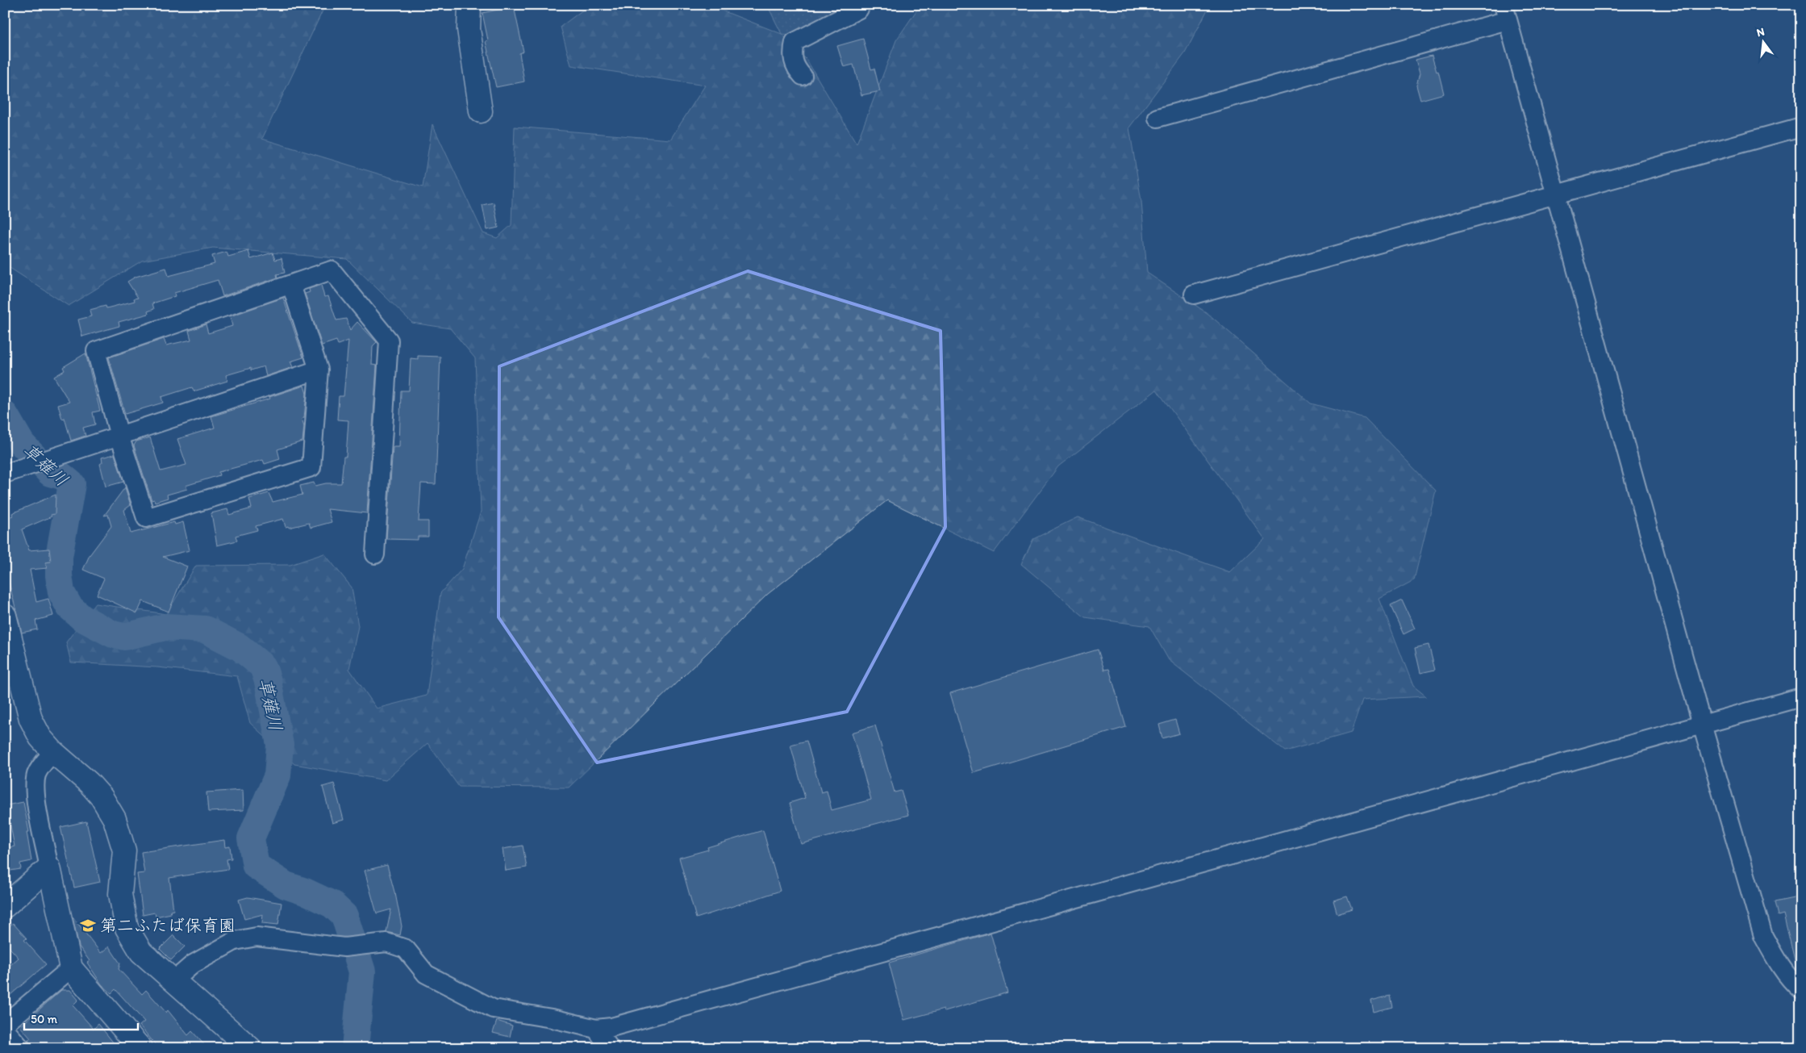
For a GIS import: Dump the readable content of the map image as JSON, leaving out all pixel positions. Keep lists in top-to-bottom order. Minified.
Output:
{"water":["草薙川"],"places":{"school or university":["第二ふたば保育園"]},"scale_bar":"50 m","north":"top"}
